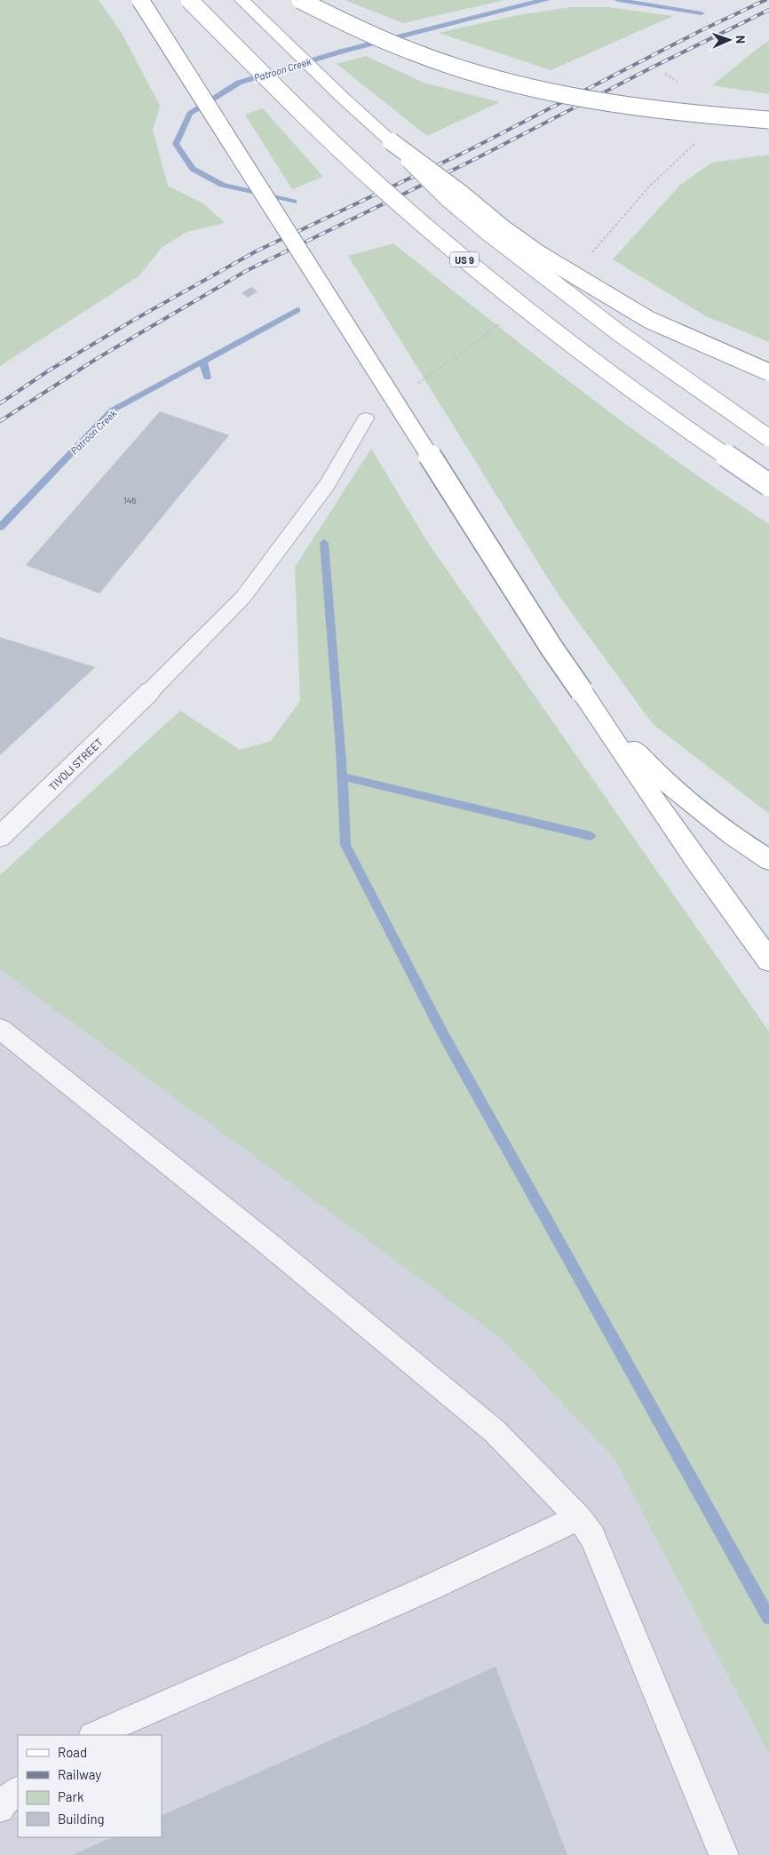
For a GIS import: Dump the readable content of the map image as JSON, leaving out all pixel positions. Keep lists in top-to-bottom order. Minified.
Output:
{"streets":{"main road":["US 9"],"street":["TIVOLI STREET"]},"water":["Patroon Creek"],"house_numbers":["146"],"legend":["Road","Railway","Park","Building"],"north":"right"}
